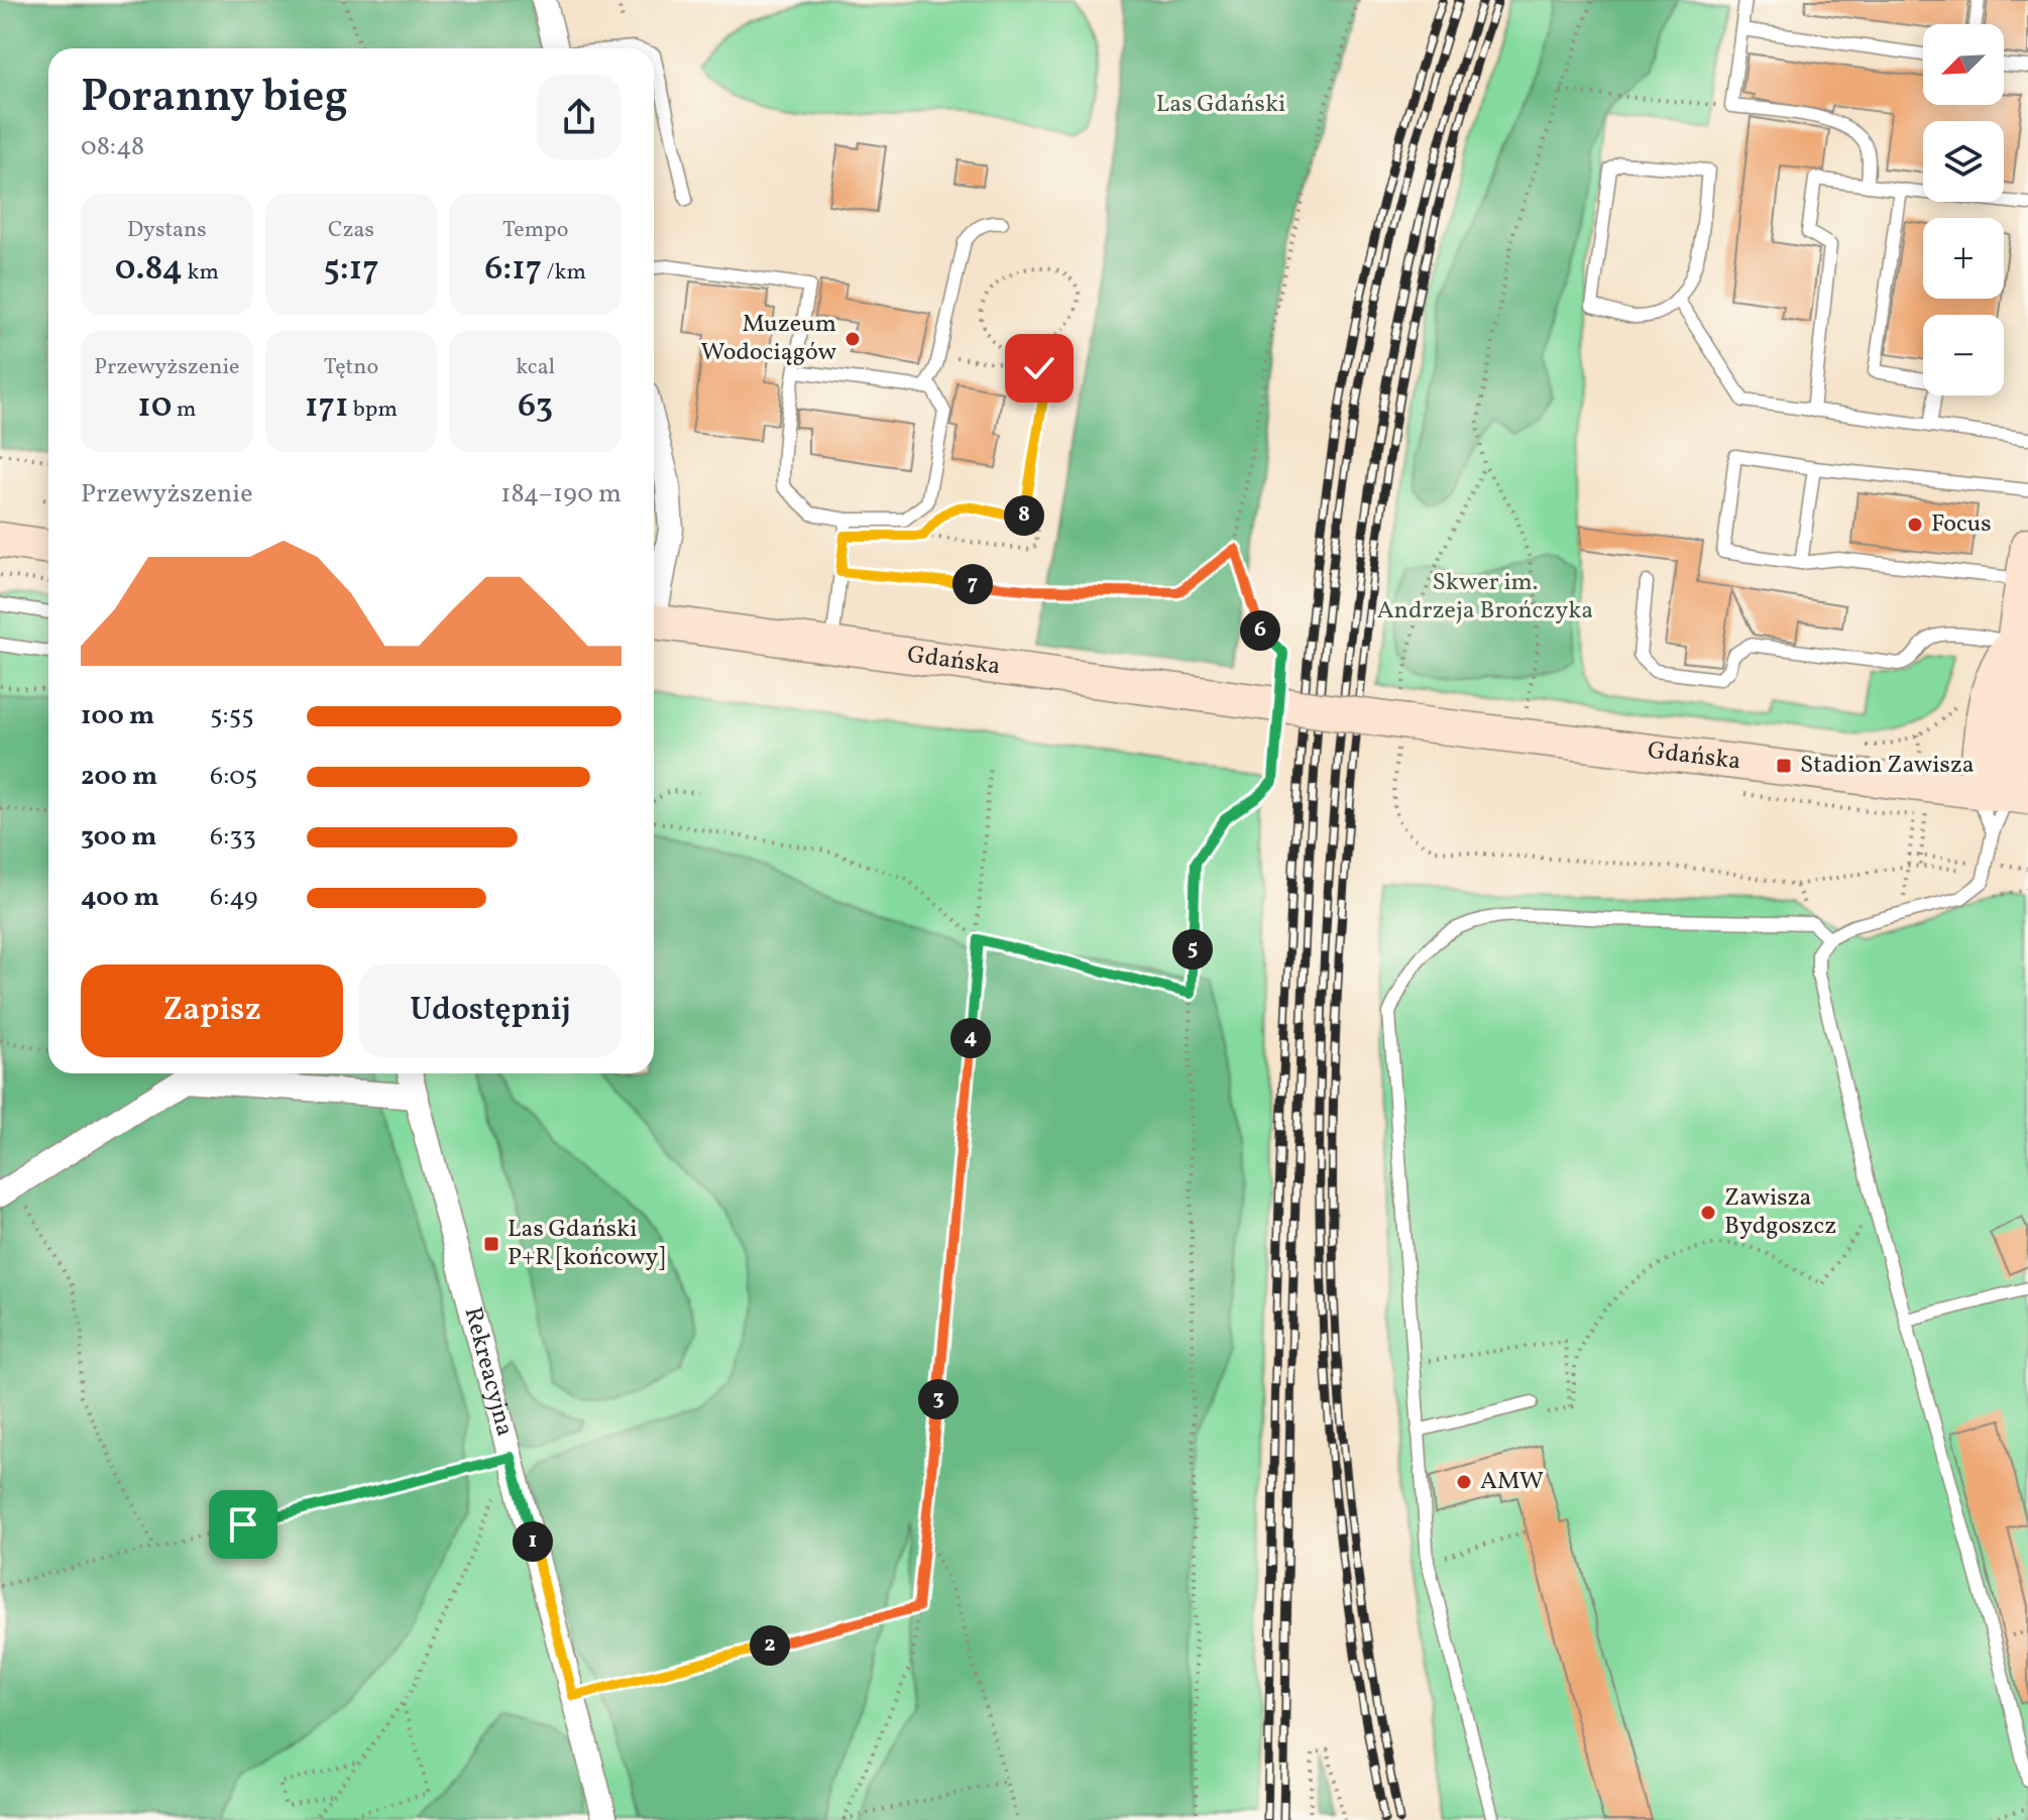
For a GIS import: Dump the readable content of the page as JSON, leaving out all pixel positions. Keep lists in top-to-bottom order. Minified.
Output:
{"streets":{"main road":["Gdańska"],"street":["Rekreacyjna"]},"parks":["Las Gdański","Skwer im. Andrzeja Brończyka"],"places":{"other":["Muzeum Wodociągów","Focus","Zawisza Bydgoszcz","AMW"],"transit":["Stadion Zawisza","Las Gdański P+R [końcowy]"]},"north":"bottom left","page":{"map_buttons":["+","−"],"heading":["Poranny bieg","08:48"],"stats":[["Dystans","0.84 km"],["Czas","5:17"],["Tempo","6:17 /km"],["Przewyższenie","10 m"],["Tętno","171 bpm"],["kcal","63"]],"chart":["Przewyższenie","184–190 m"],"pins":["8","7","6","5","4","3","1","2"],"list":[{"name":"100 m","note":"5:55"},{"name":"200 m","note":"6:05"},{"name":"300 m","note":"6:33"},{"name":"400 m","note":"6:49"}],"buttons":["Zapisz","Udostępnij"]}}
